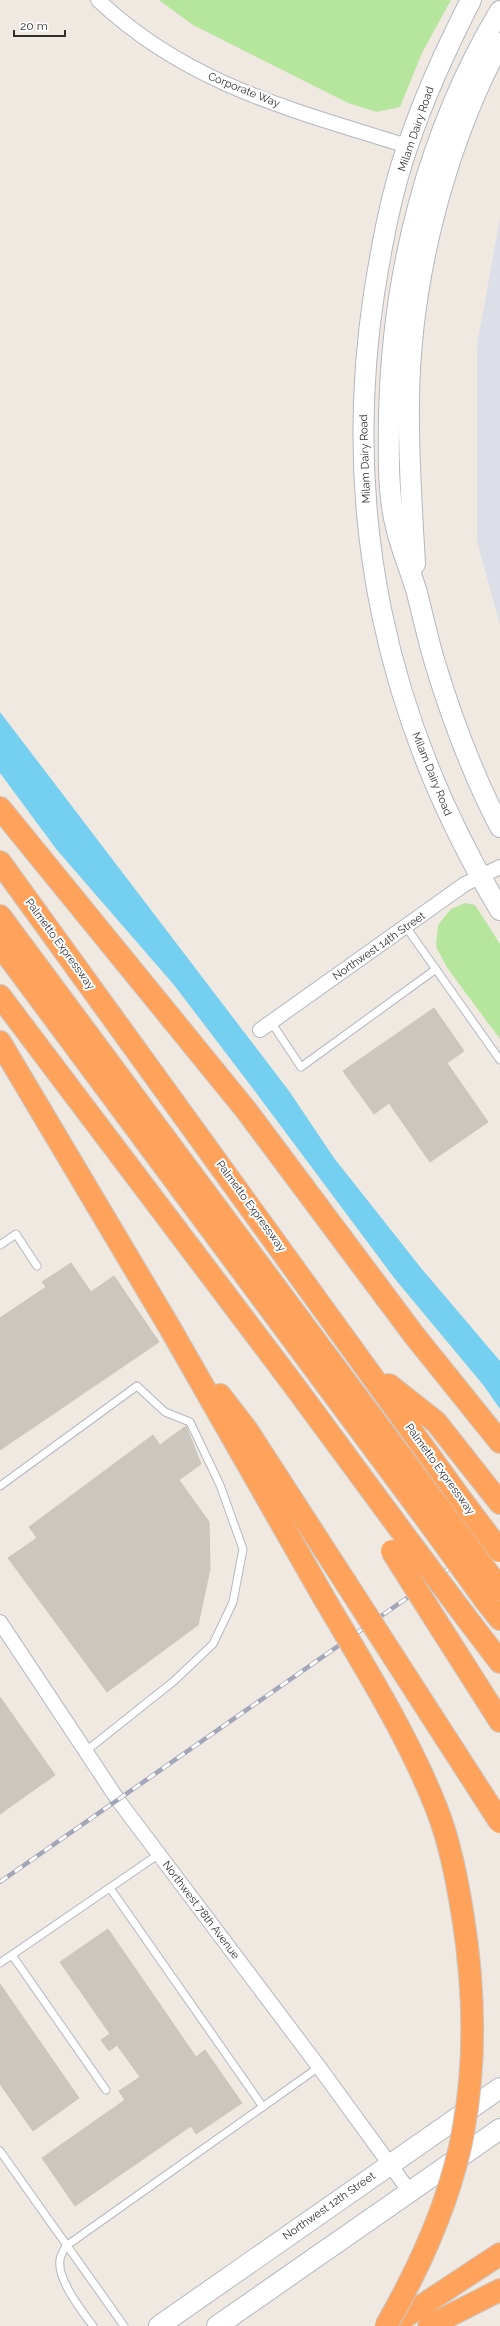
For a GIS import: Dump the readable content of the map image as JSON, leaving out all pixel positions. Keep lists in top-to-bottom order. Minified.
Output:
{"streets":{"highway":["Palmetto Expressway"],"main road":["Milam Dairy Road","Northwest 12th Street"],"street":["Corporate Way","Northwest 14th Street","Northwest 78th Avenue"]},"crossings":[["Corporate Way","Milam Dairy Road"],["Milam Dairy Road","Northwest 14th Street"],["Northwest 78th Avenue","Northwest 12th Street"]],"scale_bar":"20 m"}
